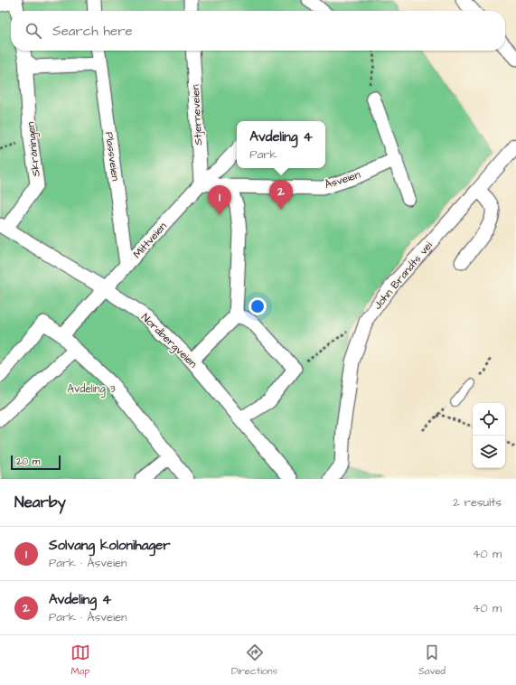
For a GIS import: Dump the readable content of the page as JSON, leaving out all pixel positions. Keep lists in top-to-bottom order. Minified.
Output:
{"streets":{"street":["Stjerneveien","Skråningen","Plassveien","Åsveien","Mittveien","John Brandts vei","Nordbergveien"]},"crossings":[["Stjerneveien","Åsveien"],["Stjerneveien","Mittveien"],["Skråningen","Nordbergveien"],["Plassveien","Mittveien"],["Åsveien","Mittveien"],["Mittveien","Nordbergveien"]],"parks":["Avdeling 3"],"scale_bar":"20 m","page":{"search":"Search here","popup":["Avdeling 4","Park"],"pins":["2","1"],"scale":"20 m","heading":["Nearby","2 results"],"list":[{"mark":"1","name":"Solvang kolonihager","note":"Park · Åsveien","value":"40 m"},{"mark":"2","name":"Avdeling 4","note":"Park · Åsveien","value":"40 m"}],"nav":["Map","Directions","Saved"]}}
